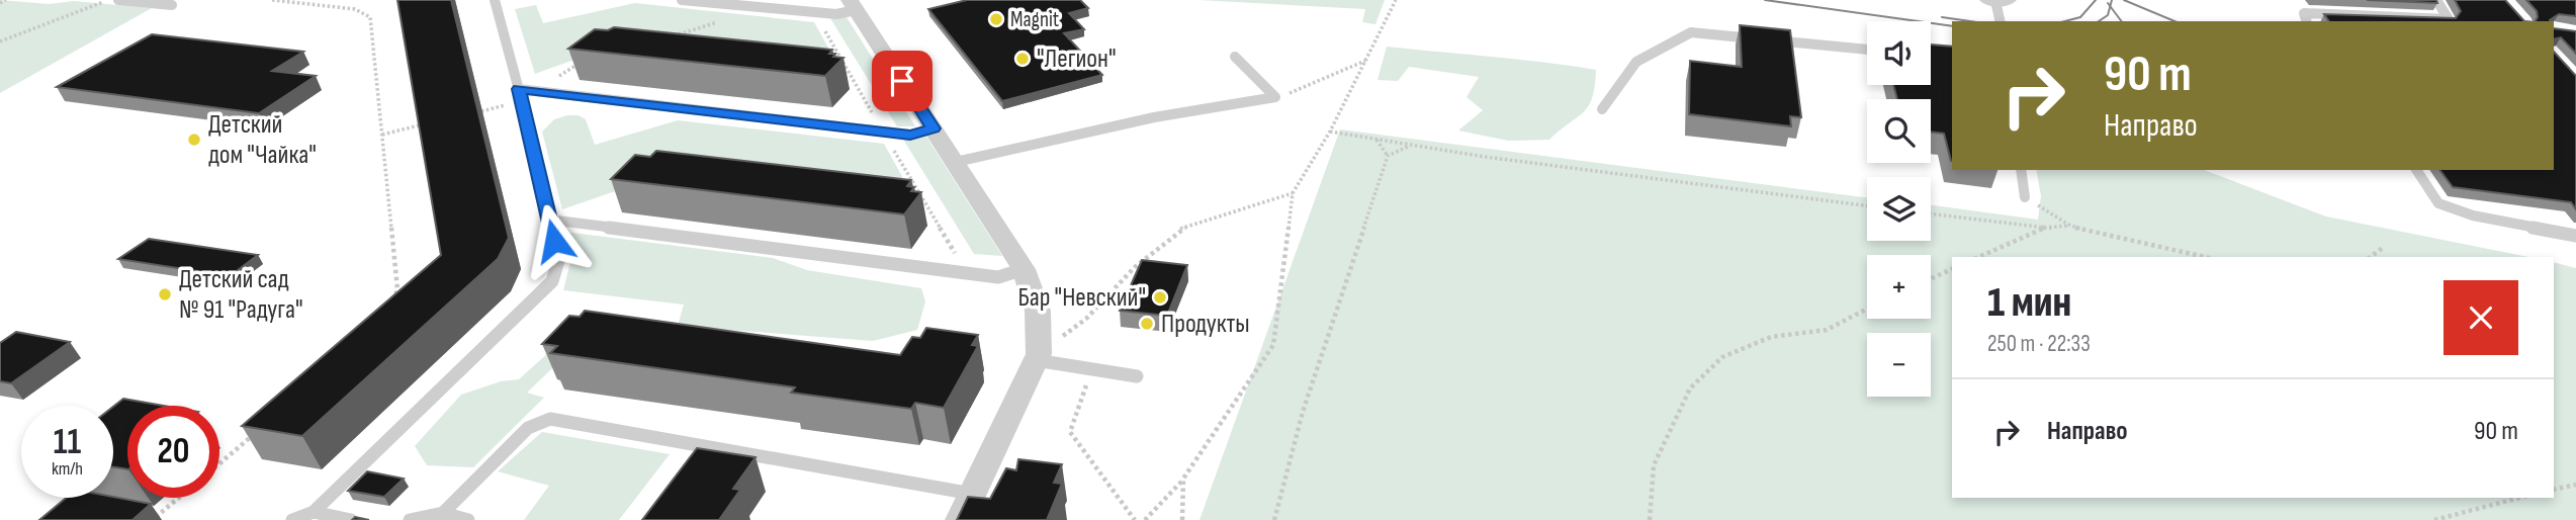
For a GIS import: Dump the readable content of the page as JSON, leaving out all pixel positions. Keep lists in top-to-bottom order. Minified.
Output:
{"places":["Magnit","\"Легион\"","Детский дом \"Чайка\"","Детский сад № 91 \"Радуга\"","Бар \"Невский\"","Продукты"],"page":{"map_buttons":["+","−"],"turn":["90 m","Направо"],"heading":["1 мин","250 m · 22:33"],"list":[{"name":"Направо","value":"90 m"}],"speed":"11 km/h","limit":"20"}}
